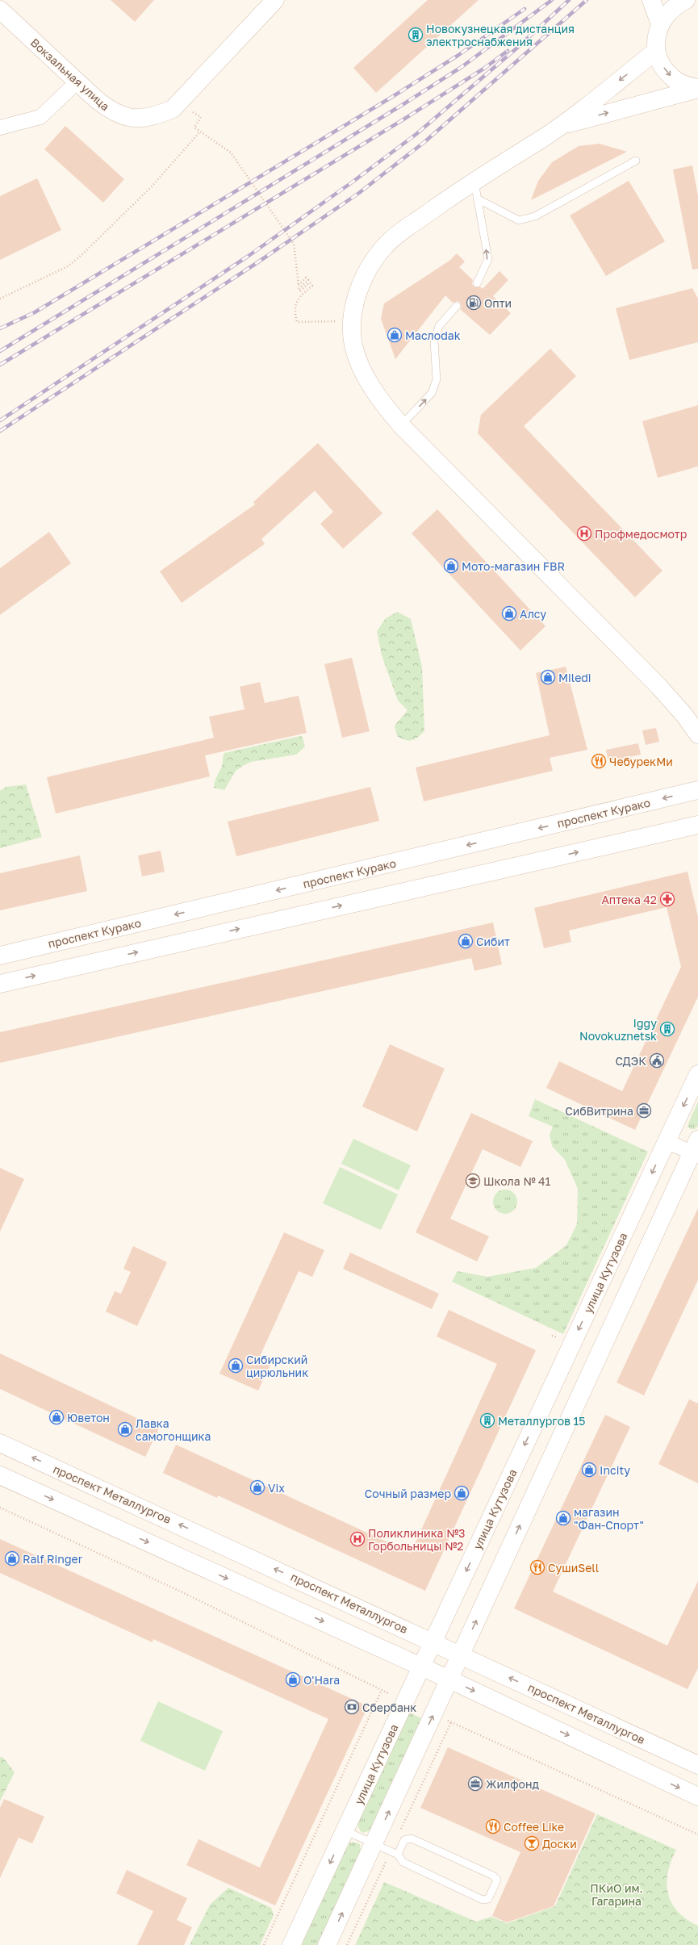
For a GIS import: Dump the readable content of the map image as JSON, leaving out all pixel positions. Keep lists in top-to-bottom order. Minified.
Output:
{"streets":{"main road":["Вокзальная улица","проспект Курако","улица Кутузова","проспект Металлургов"]},"crossings":[["улица Кутузова","проспект Металлургов"]],"parks":["ПКиО им. Гагарина"],"places":{"building":["Новокузнецкая дистанция электроснабжения","Iggy Novokuznetsk","Металлургов 15"],"fuel station":["Опти"],"shop":["Mаслоdak","Мото-магазин FBR","Алсу","Miledi","Сибит","Сибирский цирюльник","Юветон","Лавка самогонщика","Incity","Vix","Сочный размер","магазин \"Фан-Спорт\"","Ralf Ringer","O'Hara"],"hospital":["Профмедосмотр","Поликлиника №3 Горбольницы №2"],"restaurant":["ЧебурекМи","СушиSell","Coffee Like"],"pharmacy":["Аптека 42"],"public building":["СДЭК"],"office":["СибВитрина","Жилфонд"],"school or university":["Школа № 41"],"bank":["Сбербанк"],"bar":["Доски"]}}
